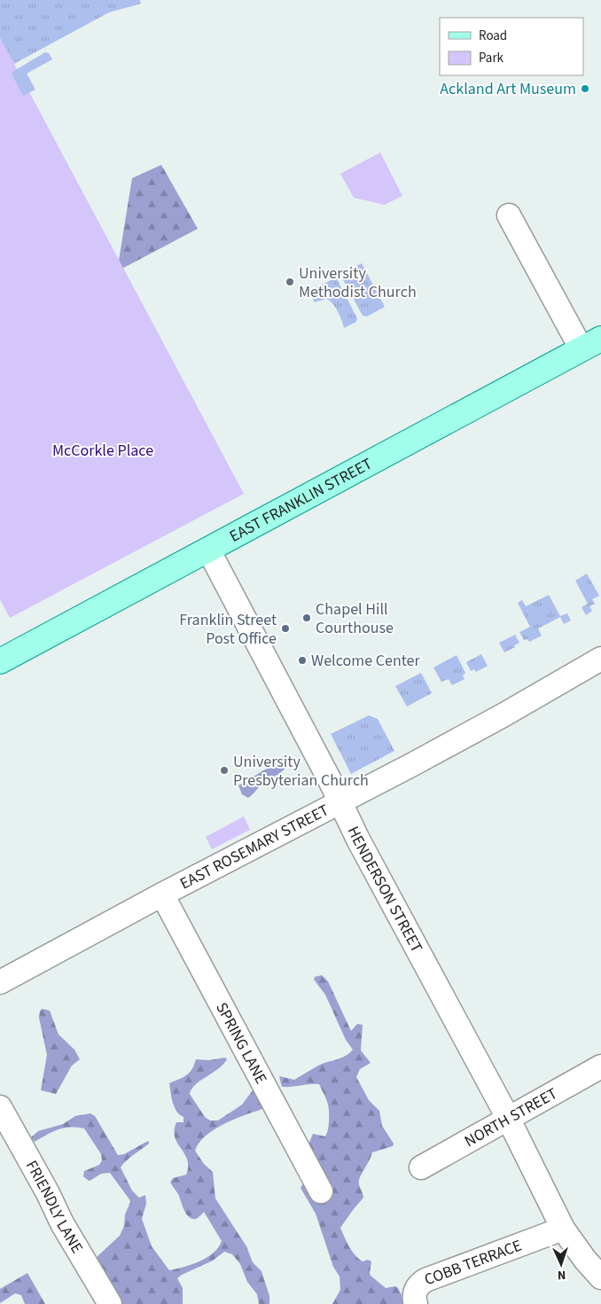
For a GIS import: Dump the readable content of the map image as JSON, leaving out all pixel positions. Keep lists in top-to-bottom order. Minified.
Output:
{"streets":{"main road":["EAST FRANKLIN STREET"],"street":["EAST ROSEMARY STREET","HENDERSON STREET","SPRING LANE","NORTH STREET","FRIENDLY LANE","COBB TERRACE"]},"crossings":[["EAST FRANKLIN STREET","HENDERSON STREET"],["EAST ROSEMARY STREET","HENDERSON STREET"],["EAST ROSEMARY STREET","SPRING LANE"],["HENDERSON STREET","NORTH STREET"],["HENDERSON STREET","COBB TERRACE"]],"parks":["McCorkle Place"],"places":["Ackland Art Museum","University Methodist Church","Chapel Hill Courthouse","Franklin Street Post Office","Welcome Center","University Presbyterian Church"],"legend":["Road","Park"],"north":"bottom"}
